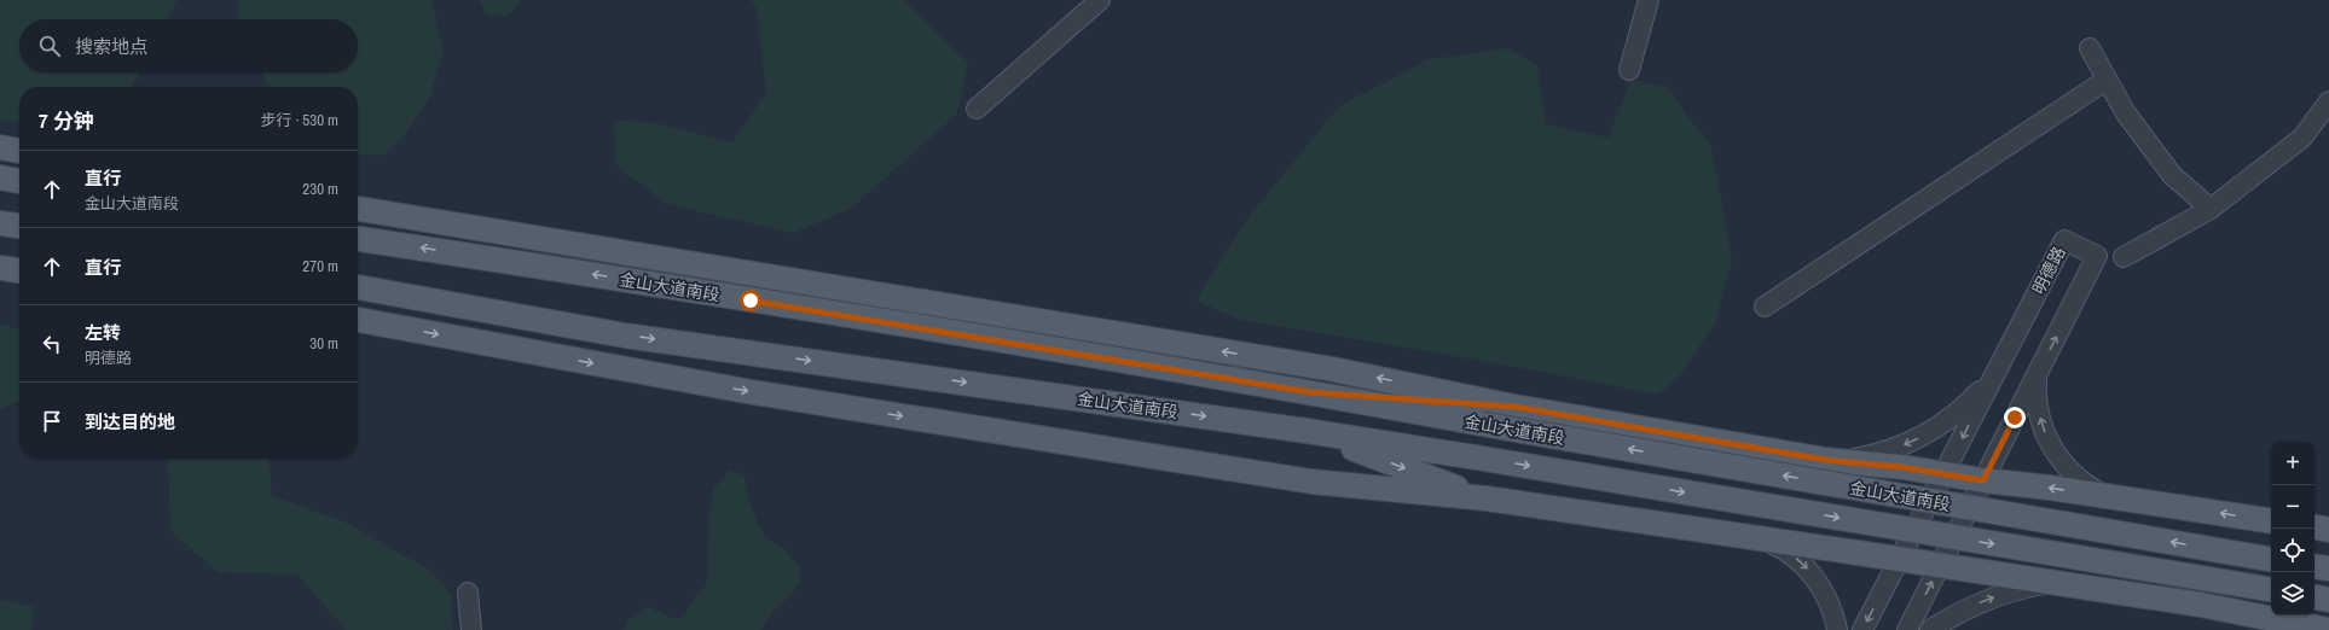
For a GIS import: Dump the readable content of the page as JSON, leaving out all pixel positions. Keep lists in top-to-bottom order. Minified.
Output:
{"streets":{"main road":["金山大道南段"],"street":["明德路"]},"page":{"search":"搜索地点","heading":["7 分钟","步行 · 530 m"],"list":[["直行","金山大道南段","230 m"],["直行","270 m"],["左转","明德路","30 m"],"到达目的地"],"map_buttons":["+","−"]}}
